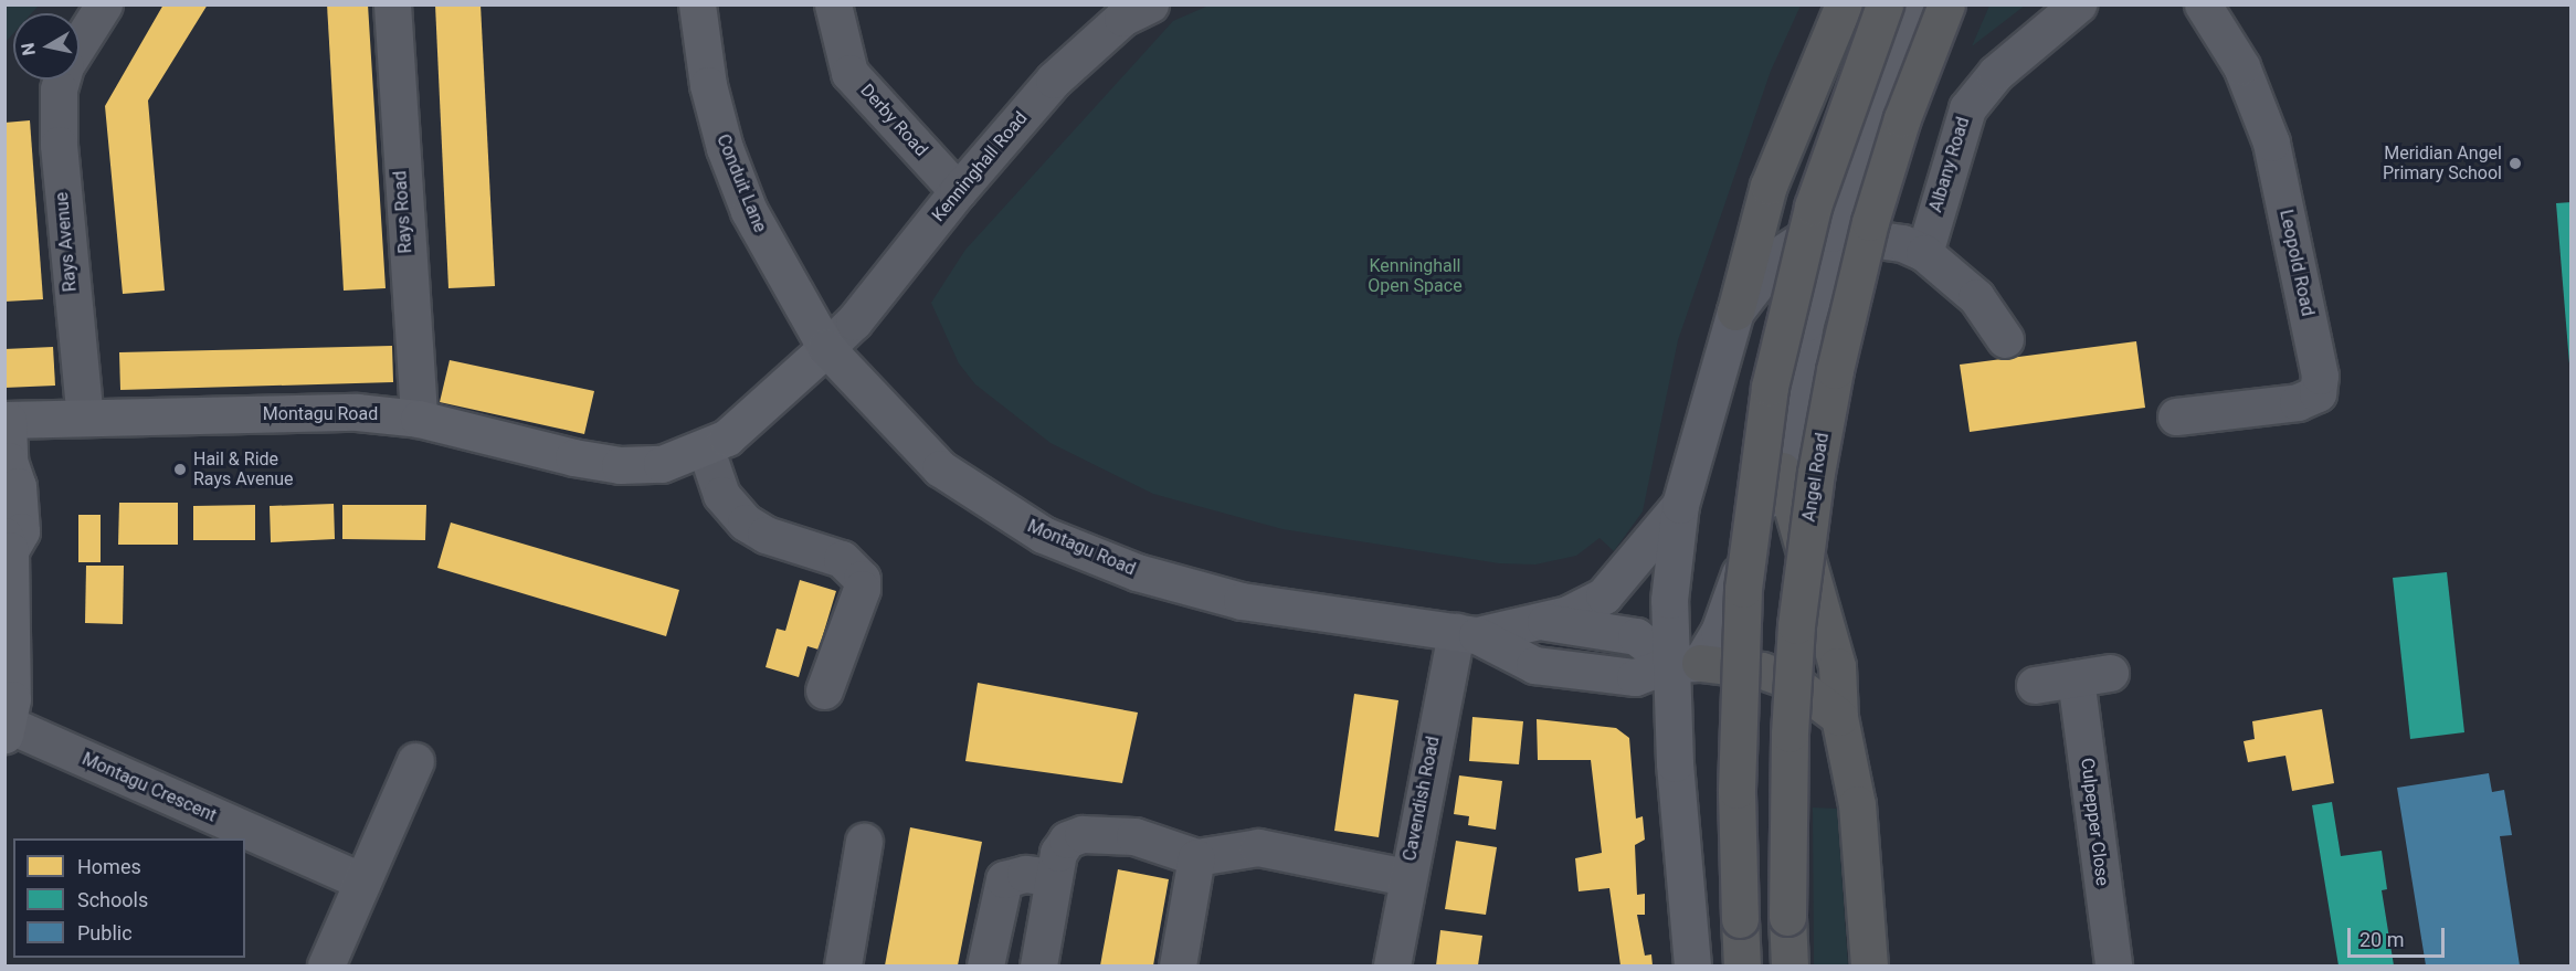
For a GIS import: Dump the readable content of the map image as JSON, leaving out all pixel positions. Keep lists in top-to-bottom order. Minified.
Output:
{"streets":{"highway":["Angel Road"],"main road":["Conduit Lane","Montagu Road"],"street":["Derby Road","Albany Road","Kenninghall Road","Rays Road","Rays Avenue","Leopold Road","Montagu Crescent","Cavendish Road","Culpepper Close"]},"crossings":[["Derby Road","Kenninghall Road"],["Kenninghall Road","Conduit Lane"],["Kenninghall Road","Montagu Road"],["Conduit Lane","Montagu Road"],["Rays Road","Montagu Road"],["Rays Avenue","Montagu Road"],["Montagu Road","Angel Road"],["Montagu Road","Cavendish Road"]],"parks":["Kenninghall Open Space"],"places":["Meridian Angel Primary School","Hail & Ride Rays Avenue"],"legend":["Homes","Schools","Public"],"scale_bar":"20 m","north":"left"}
